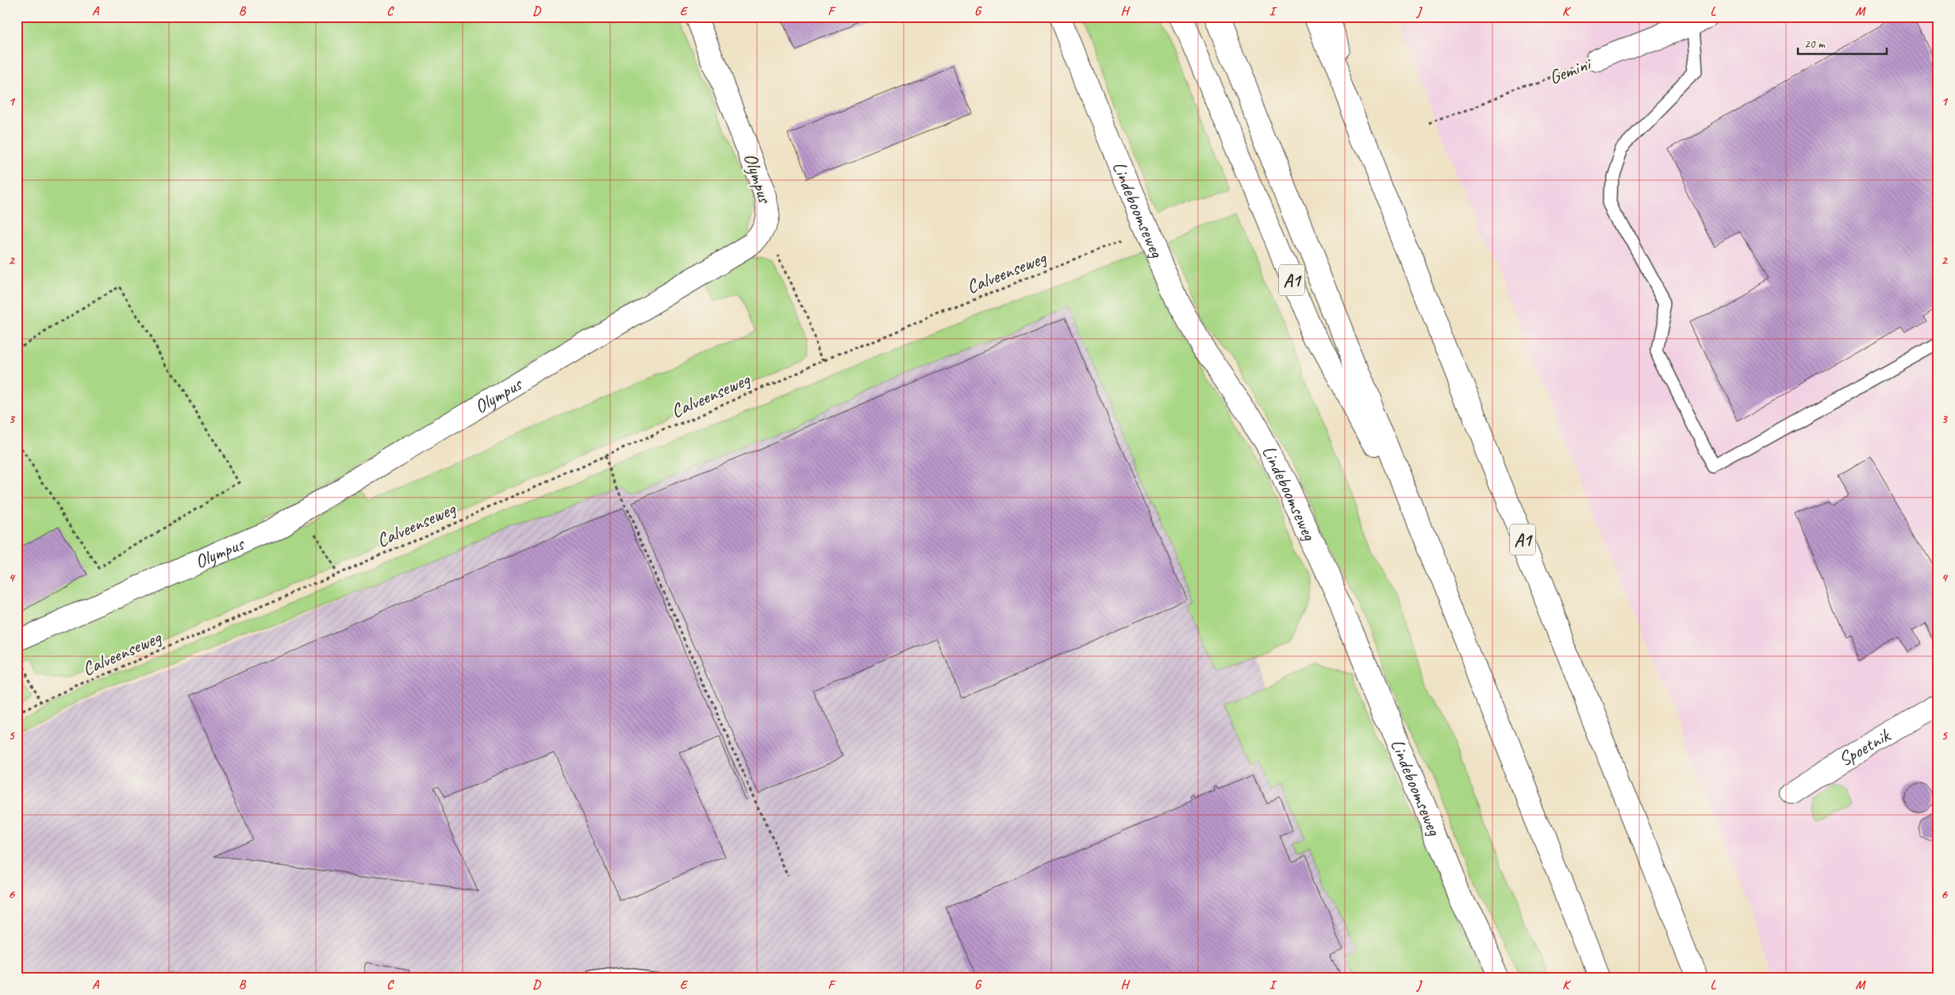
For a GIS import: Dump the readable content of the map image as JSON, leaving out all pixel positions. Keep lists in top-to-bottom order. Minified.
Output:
{"streets":{"main road":["Gemini","Olympus","Lindeboomseweg","A1","Spoetnik"],"path":["Calveenseweg"]},"scale_bar":"20 m","grid":{"columns":["A","B","C","D","E","F","G","H","I","J","K","L","M"],"rows":["1","2","3","4","5","6"]}}
